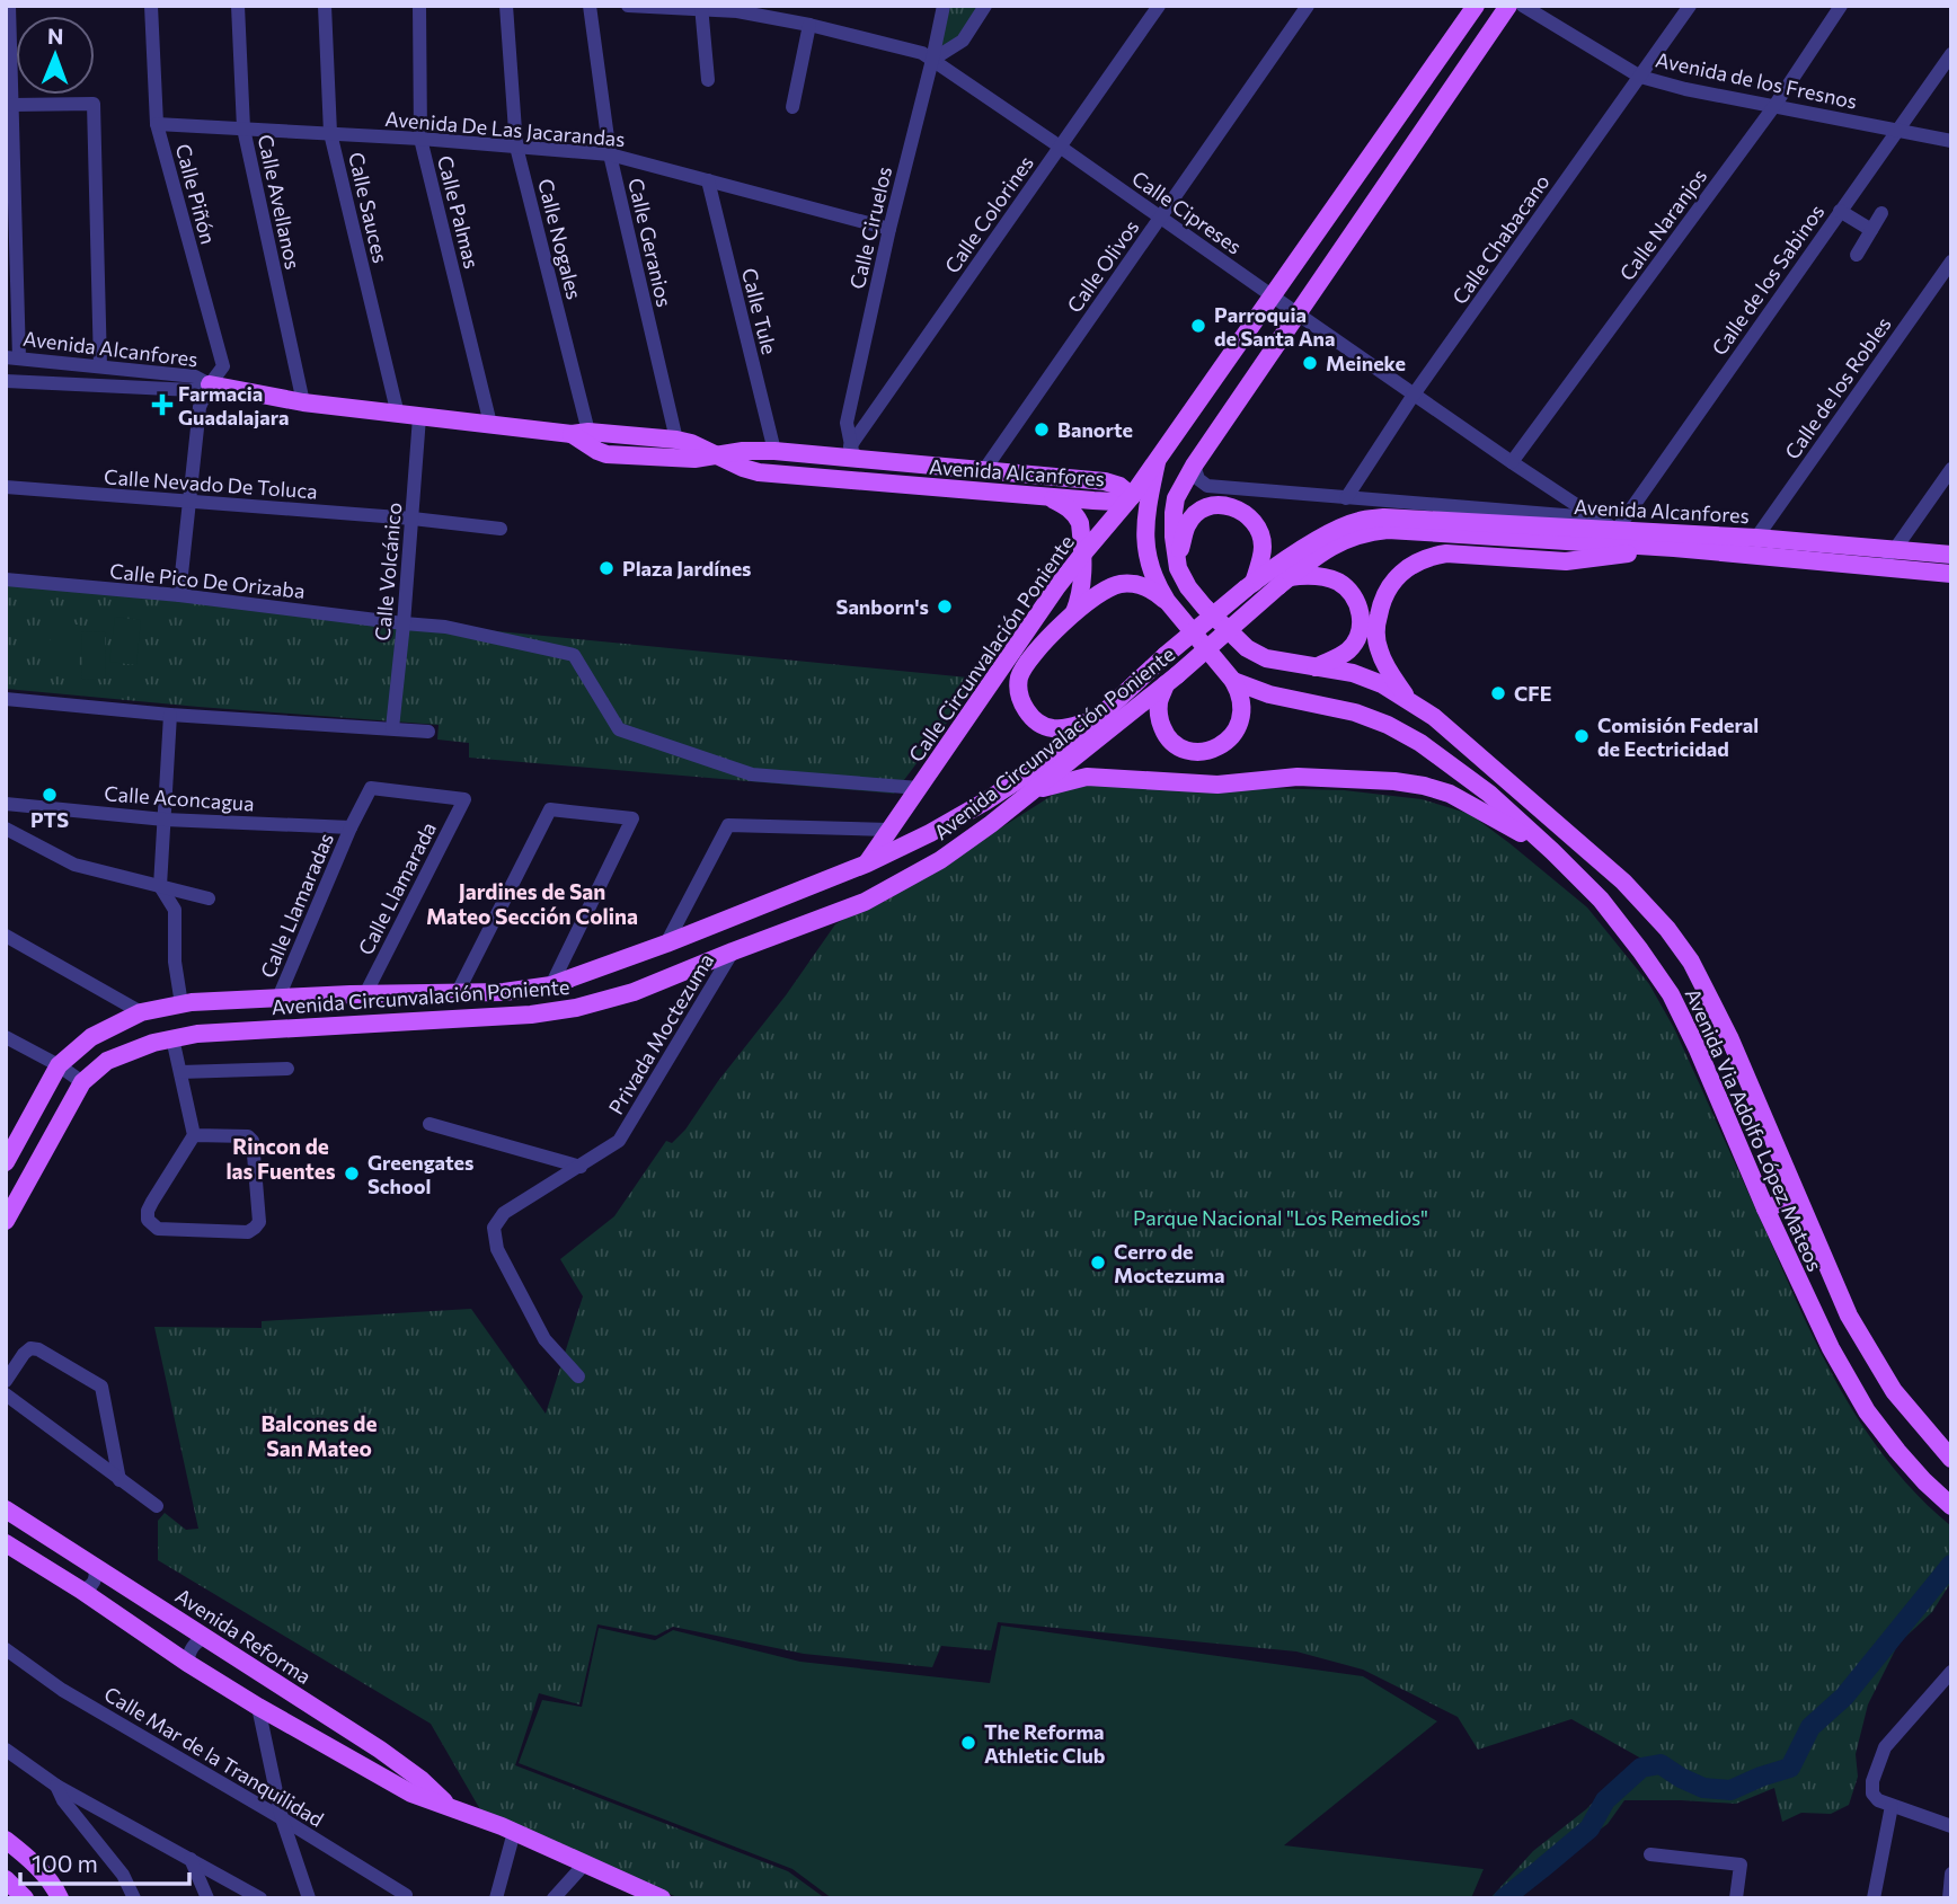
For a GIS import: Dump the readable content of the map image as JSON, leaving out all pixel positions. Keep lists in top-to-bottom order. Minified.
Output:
{"streets":{"main road":["Avenida Alcanfores","Calle Circunvalación Poniente","Avenida Circunvalación Poniente","Avenida Via Adolfo López Mateos","Avenida Reforma"],"street":["Avenida de los Fresnos","Avenida De Las Jacarandas","Calle Piñón","Calle Avellanos","Calle Sauces","Calle Palmas","Calle Cipreses","Calle Colorines","Calle Naranjos","Calle Ciruelos","Calle Nogales","Calle Chabacano","Calle Geranios","Calle Olivos","Calle de los Sabinos","Calle Tule","Calle de los Robles","Calle Nevado De Toluca","Calle Volcánico","Calle Pico De Orizaba","Calle Aconcagua","Calle Llamarada","Calle Llamaradas","Privada Moctezuma","Calle Mar de la Tranquilidad"]},"crossings":[["Avenida de los Fresnos","Calle Naranjos"],["Avenida de los Fresnos","Calle Chabacano"],["Avenida de los Fresnos","Calle de los Sabinos"],["Avenida De Las Jacarandas","Calle Piñón"],["Avenida De Las Jacarandas","Calle Avellanos"],["Avenida De Las Jacarandas","Calle Sauces"],["Avenida De Las Jacarandas","Calle Palmas"],["Avenida De Las Jacarandas","Calle Ciruelos"],["Avenida De Las Jacarandas","Calle Nogales"],["Avenida De Las Jacarandas","Calle Geranios"],["Avenida De Las Jacarandas","Calle Tule"],["Calle Piñón","Avenida Alcanfores"],["Calle Avellanos","Avenida Alcanfores"],["Calle Sauces","Avenida Alcanfores"],["Calle Palmas","Avenida Alcanfores"],["Calle Cipreses","Calle Colorines"],["Calle Cipreses","Calle Naranjos"],["Calle Cipreses","Calle Ciruelos"],["Calle Cipreses","Calle Chabacano"],["Calle Cipreses","Calle Olivos"],["Calle Cipreses","Calle de los Sabinos"],["Calle Cipreses","Avenida Alcanfores"],["Calle Cipreses","Avenida Via Adolfo López Mateos"],["Calle Colorines","Calle Ciruelos"],["Calle Colorines","Avenida Alcanfores"],["Calle Ciruelos","Avenida Alcanfores"],["Calle Nogales","Avenida Alcanfores"],["Calle Chabacano","Avenida Alcanfores"],["Calle Geranios","Avenida Alcanfores"],["Calle Olivos","Avenida Alcanfores"],["Calle de los Sabinos","Avenida Alcanfores"],["Calle Tule","Avenida Alcanfores"],["Avenida Alcanfores","Calle de los Robles"],["Avenida Alcanfores","Calle Volcánico"],["Avenida Alcanfores","Calle Circunvalación Poniente"],["Avenida Alcanfores","Avenida Circunvalación Poniente"],["Avenida Alcanfores","Avenida Via Adolfo López Mateos"],["Calle Nevado De Toluca","Calle Volcánico"],["Calle Volcánico","Calle Pico De Orizaba"],["Calle Pico De Orizaba","Calle Circunvalación Poniente"],["Calle Circunvalación Poniente","Avenida Circunvalación Poniente"],["Calle Circunvalación Poniente","Avenida Via Adolfo López Mateos"],["Avenida Circunvalación Poniente","Calle Llamarada"],["Avenida Circunvalación Poniente","Calle Llamaradas"],["Avenida Circunvalación Poniente","Privada Moctezuma"],["Calle Aconcagua","Calle Llamaradas"],["Calle Llamarada","Calle Llamaradas"]],"districts":["Jardines de San Mateo Sección Colina","Rincon de las Fuentes","Balcones de San Mateo"],"parks":["Parque Nacional \"Los Remedios\""],"places":{"other":["Parroquia de Santa Ana","Meineke","Banorte","Plaza Jardínes","Sanborn's","CFE","Comisión Federal de Eectricidad","PTS","Greengates School","Cerro de Moctezuma","The Reforma Athletic Club"],"health":["Farmacia Guadalajara"]},"scale_bar":"100 m","north":"top"}
